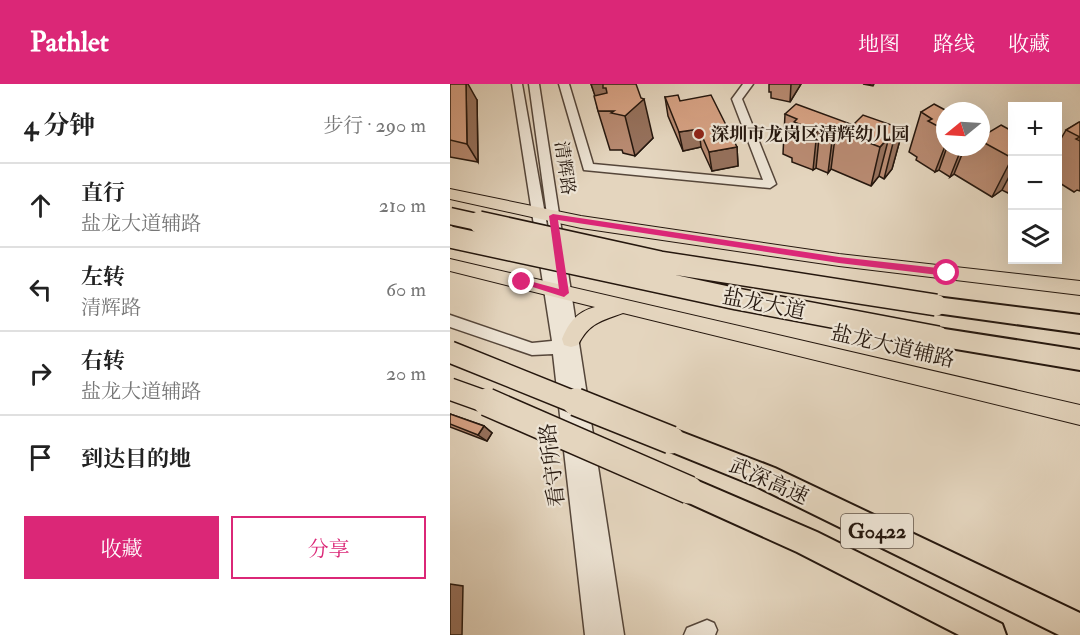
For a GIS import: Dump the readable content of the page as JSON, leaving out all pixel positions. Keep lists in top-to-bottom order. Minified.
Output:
{"streets":{"highway":["盐龙大道","武深高速","G0422"],"main road":["盐龙大道辅路"],"street":["清辉路","看守所路"]},"crossings":[["清辉路","盐龙大道辅路"],["清辉路","看守所路"],["盐龙大道辅路","看守所路"]],"places":["深圳市龙岗区清辉幼儿园"],"north":"left","page":{"header":"Pathlet","nav":["地图","路线","收藏"],"heading":["4 分钟","步行 · 290 m"],"map_buttons":["+","−"],"list":[["直行","盐龙大道辅路","210 m"],["左转","清辉路","60 m"],["右转","盐龙大道辅路","20 m"],"到达目的地"],"buttons":["收藏","分享"]}}
